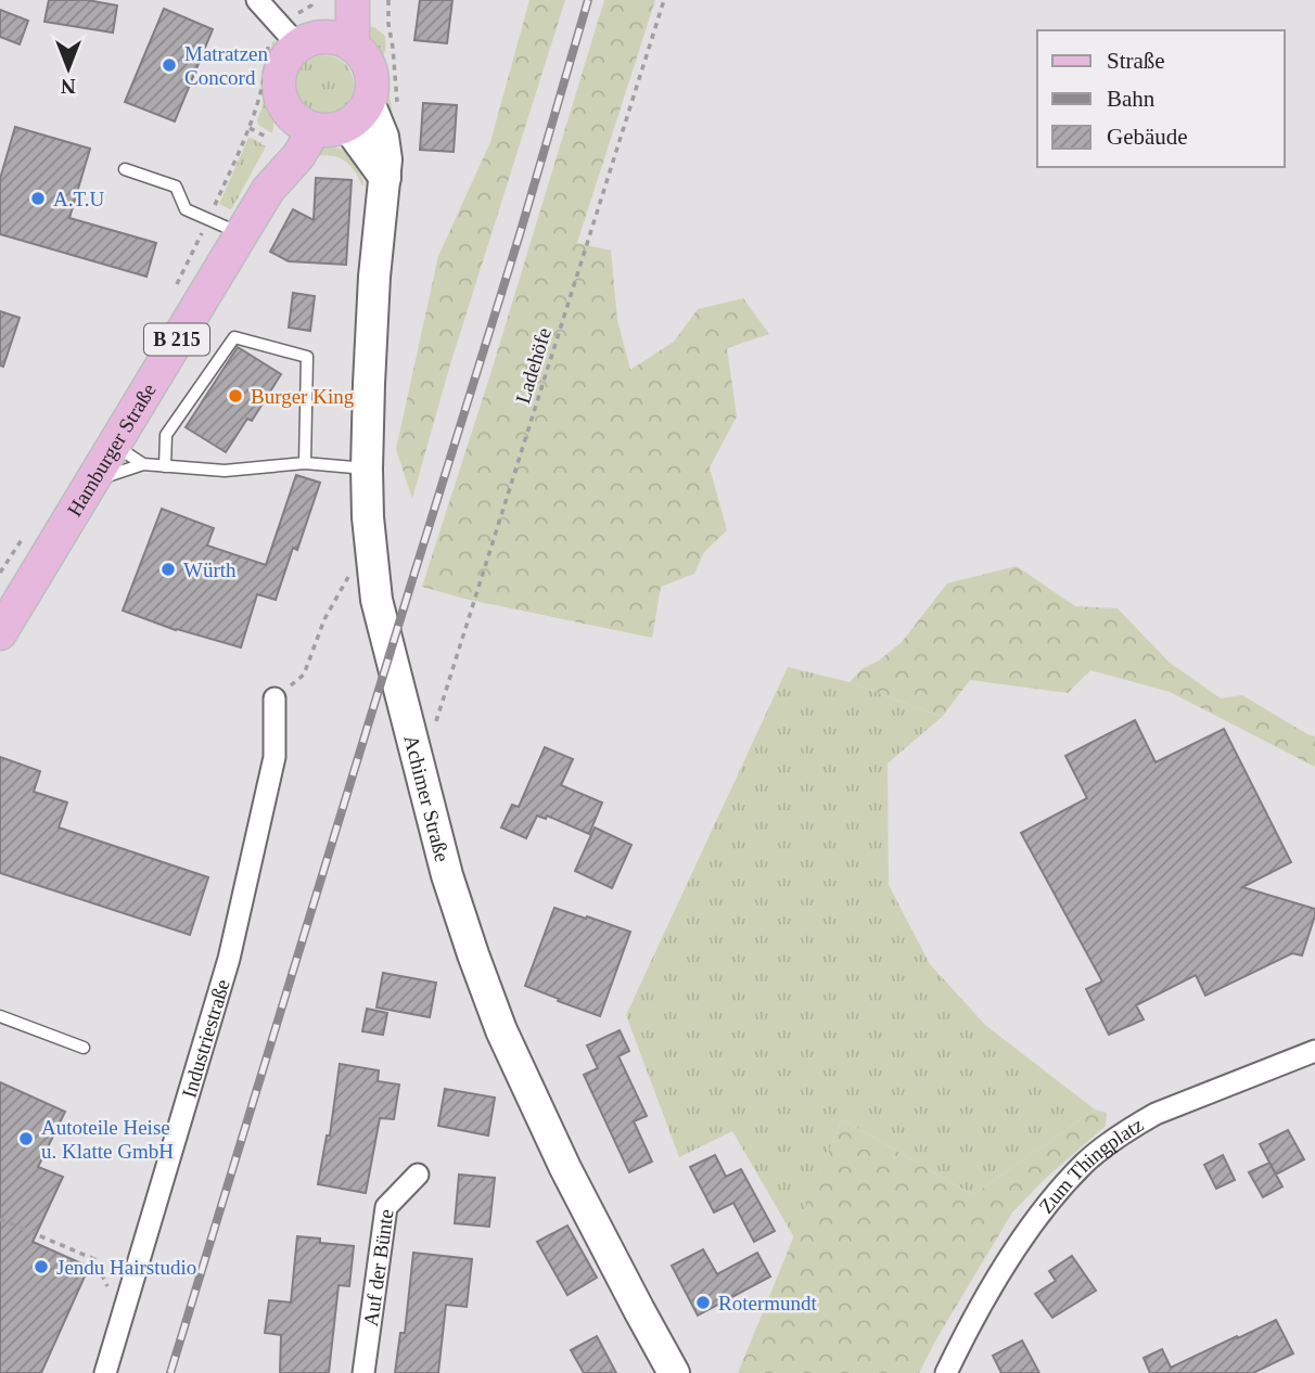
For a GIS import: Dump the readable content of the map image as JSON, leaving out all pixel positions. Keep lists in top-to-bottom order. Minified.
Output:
{"streets":{"main road":["B 215","Hamburger Straße","Achimer Straße"],"street":["Industriestraße","Zum Thingplatz","Auf der Bünte"],"path":["Ladehöfe"]},"crossings":[["Hamburger Straße","Achimer Straße"]],"places":["Matratzen Concord","A.T.U","Burger King","Würth","Autoteile Heise u. Klatte GmbH","Jendu Hairstudio","Rotermundt"],"legend":["Straße","Bahn","Gebäude"],"north":"bottom"}
